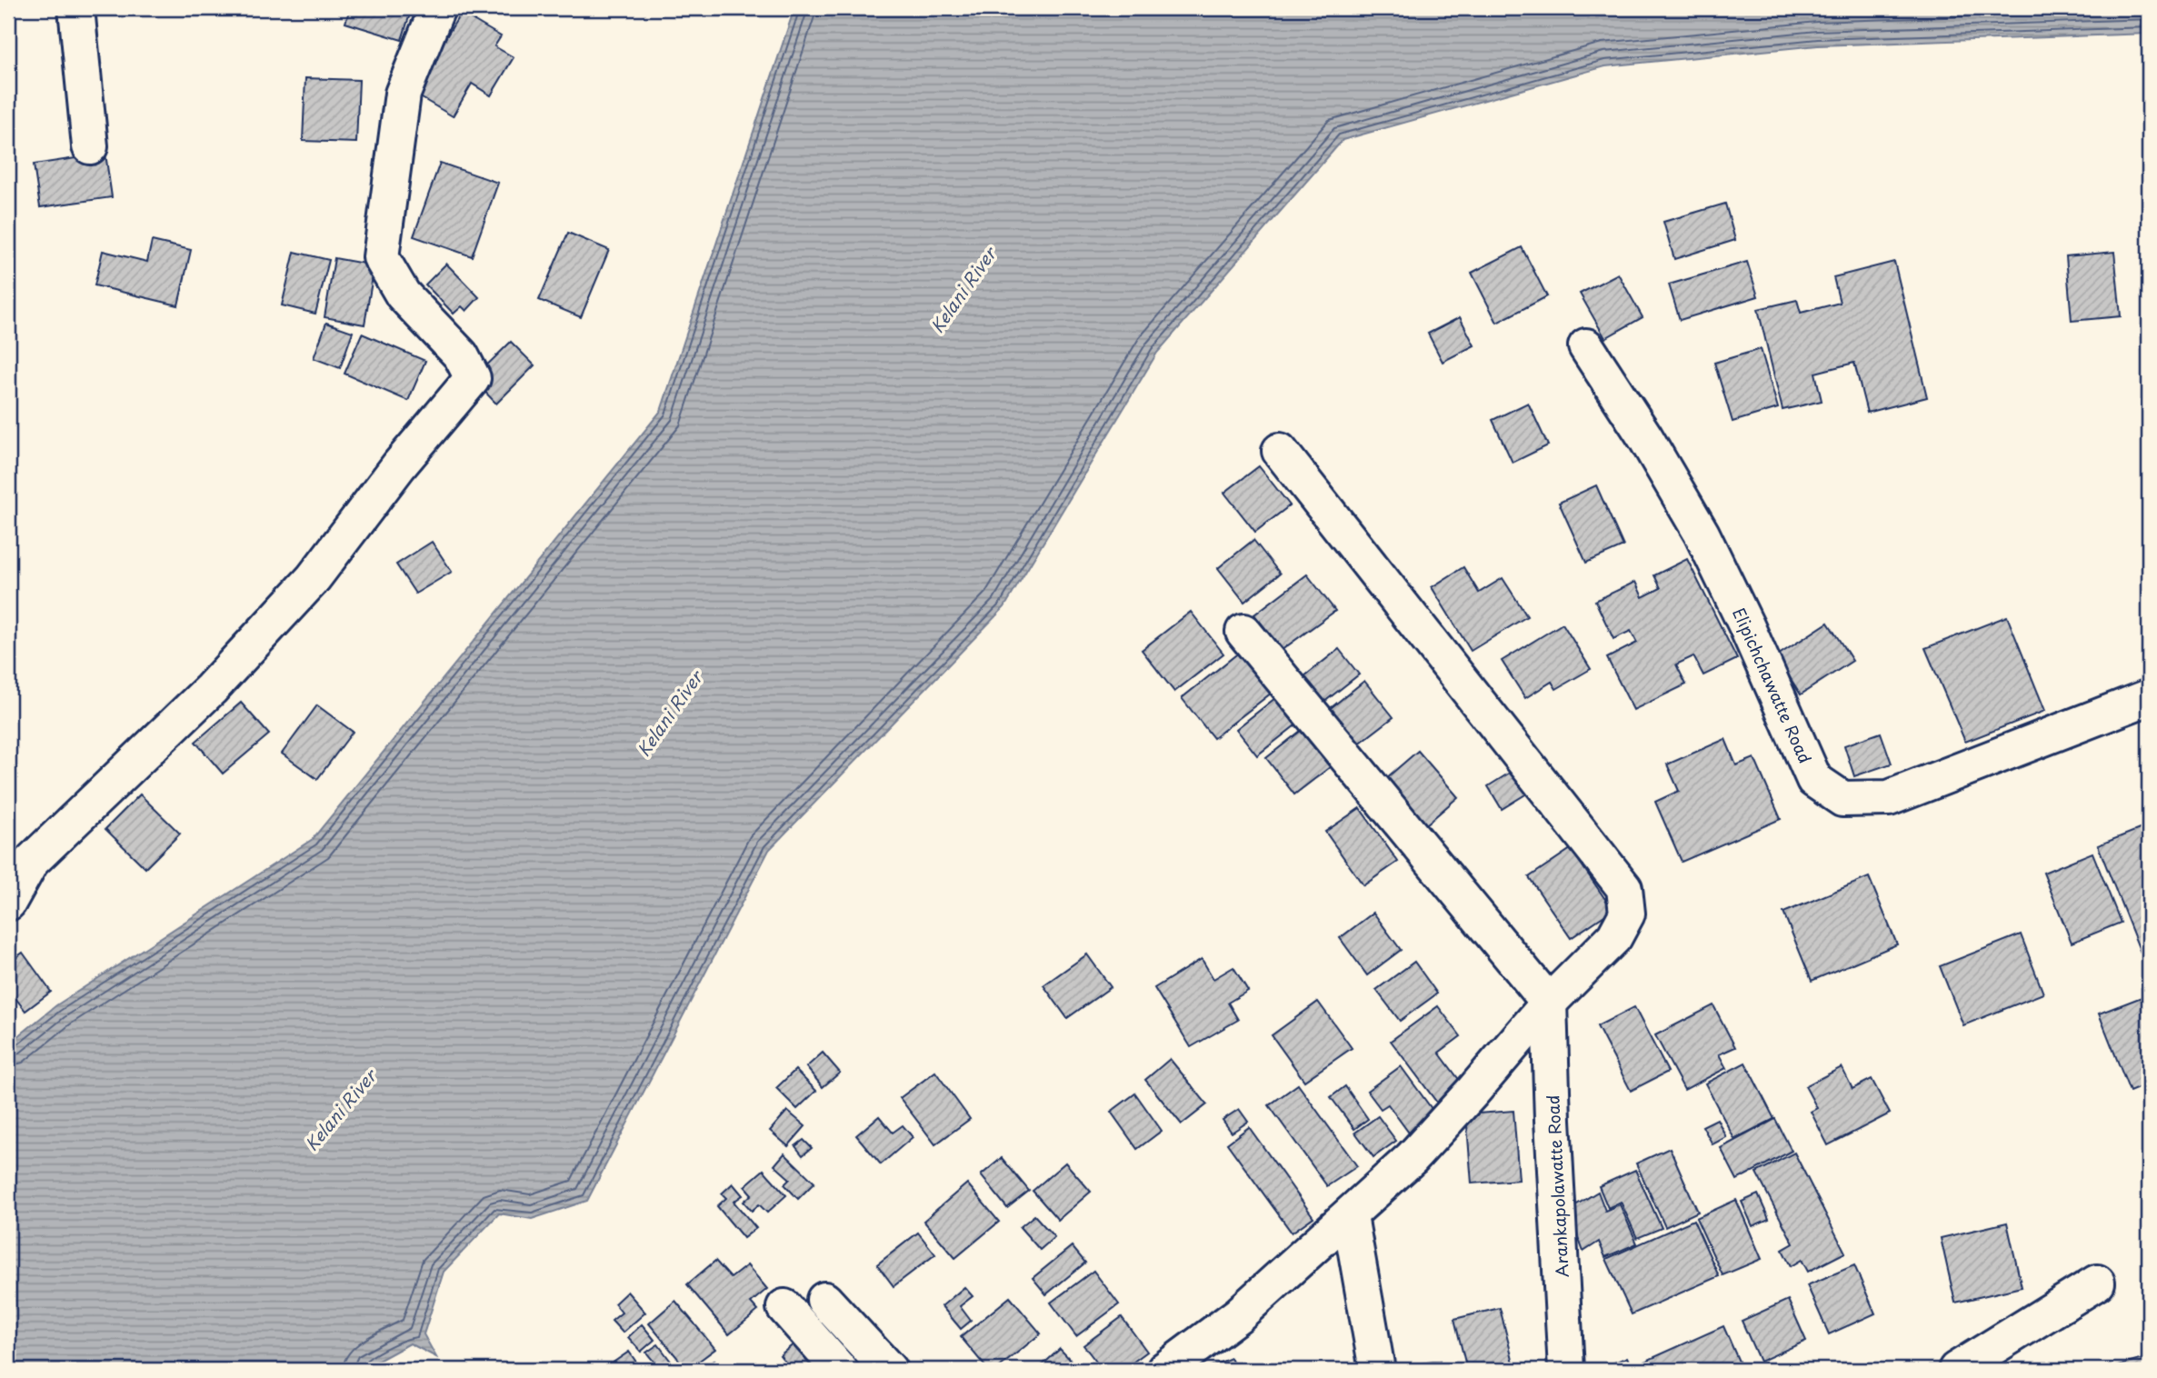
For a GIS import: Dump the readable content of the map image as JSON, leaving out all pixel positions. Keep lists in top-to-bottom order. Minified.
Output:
{"streets":{"street":["Elipichchawatte Road","Arankapolawatte Road"]},"water":["Kelani River"]}
